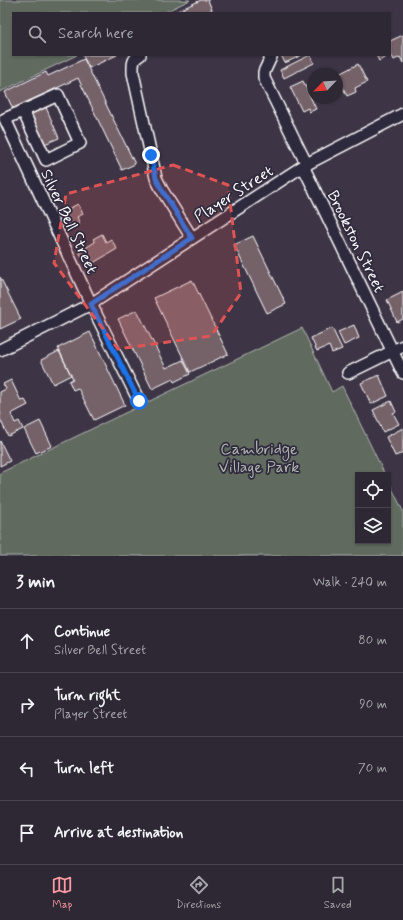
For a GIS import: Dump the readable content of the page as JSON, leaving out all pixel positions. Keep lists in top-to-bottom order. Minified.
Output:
{"streets":{"street":["Player Street","Silver Bell Street","Brookston Street"]},"crossings":[["Player Street","Silver Bell Street"],["Player Street","Brookston Street"]],"parks":["Cambridge Village Park"],"north":"bottom left","page":{"search":"Search here","heading":["3 min","Walk · 240 m"],"list":[["Continue","Silver Bell Street","80 m"],["Turn right","Player Street","90 m"],["Turn left","70 m"],"Arrive at destination"],"nav":["Map","Directions","Saved"]}}
